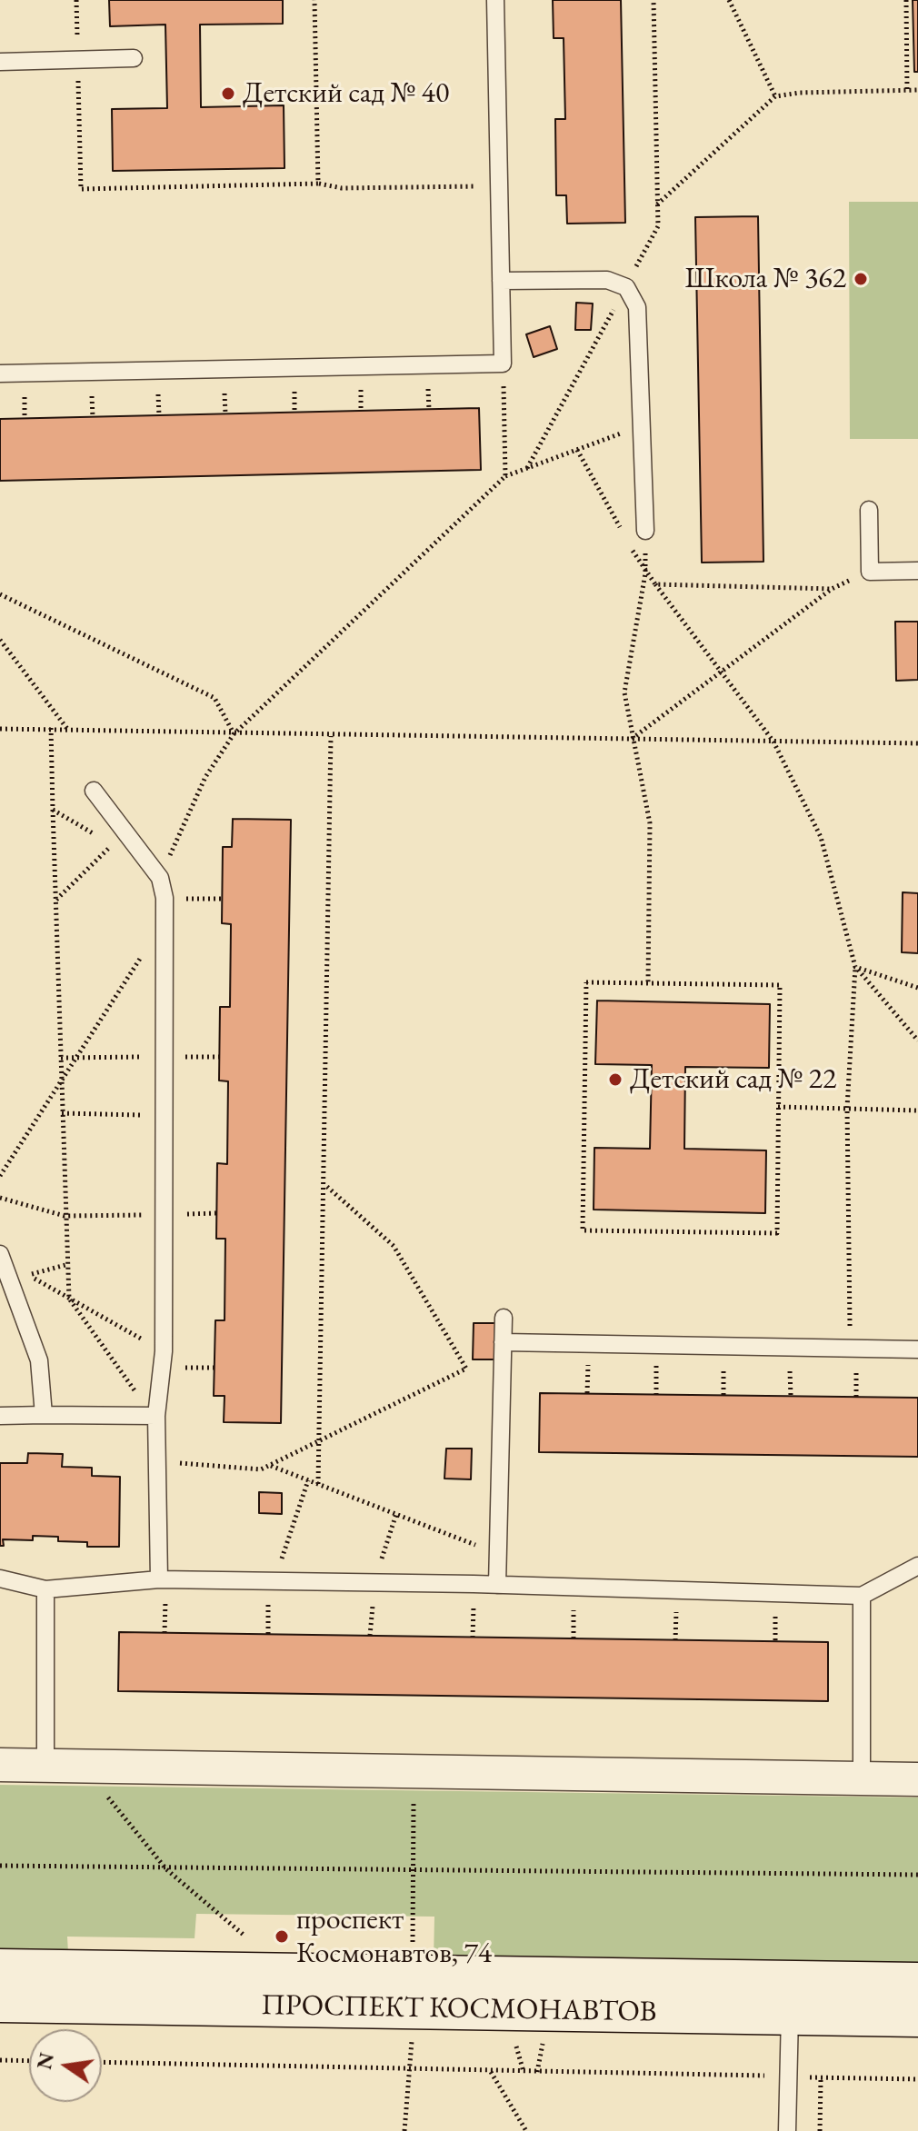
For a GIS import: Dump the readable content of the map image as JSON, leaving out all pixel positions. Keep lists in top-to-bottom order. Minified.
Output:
{"streets":{"street":["ПРОСПЕКТ КОСМОНАВТОВ"]},"places":["Детский сад № 40","Школа № 362","Детский сад № 22","проспект Космонавтов, 74"],"north":"left"}
